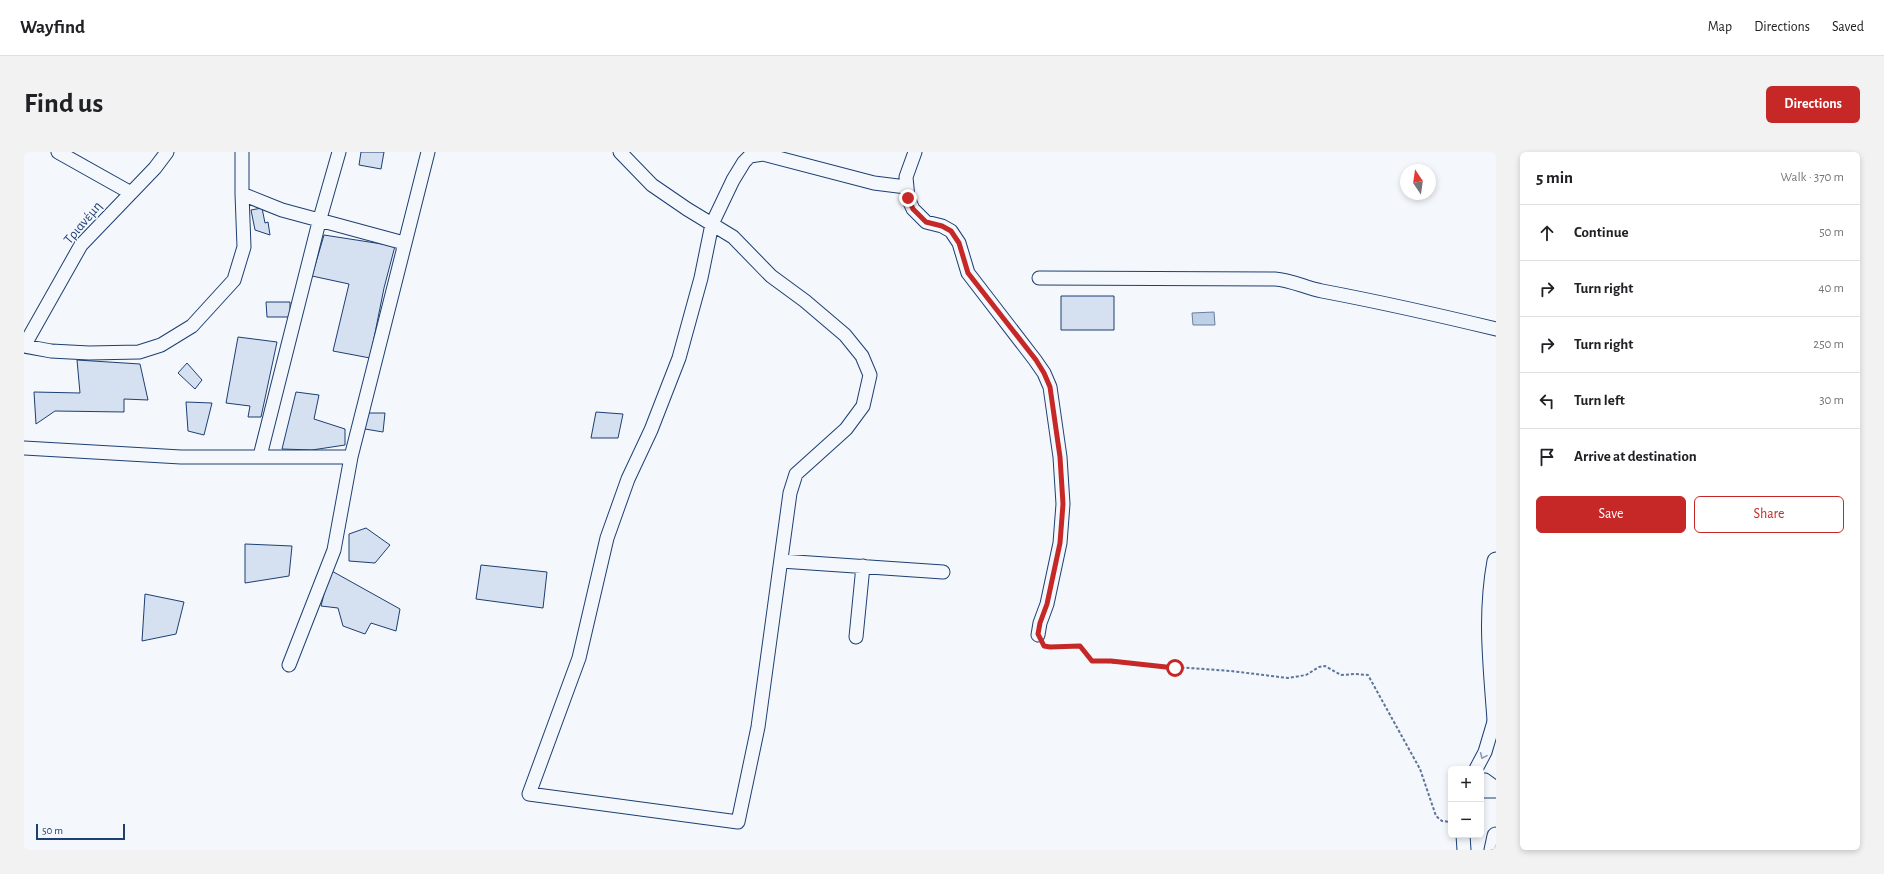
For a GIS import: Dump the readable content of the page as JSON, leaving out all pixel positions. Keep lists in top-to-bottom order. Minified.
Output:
{"streets":{"street":["Τριανέμη"]},"scale_bar":"50 m","north":"top","page":{"header":"Wayfind","nav":["Map","Directions","Saved"],"buttons":["Directions",["Save","Share"]],"title":"Find us","heading":["5 min","Walk · 370 m"],"list":[["Continue","50 m"],["Turn right","40 m"],["Turn right","250 m"],["Turn left","30 m"],"Arrive at destination"],"map_buttons":["+","−"],"scale":"50 m"}}
